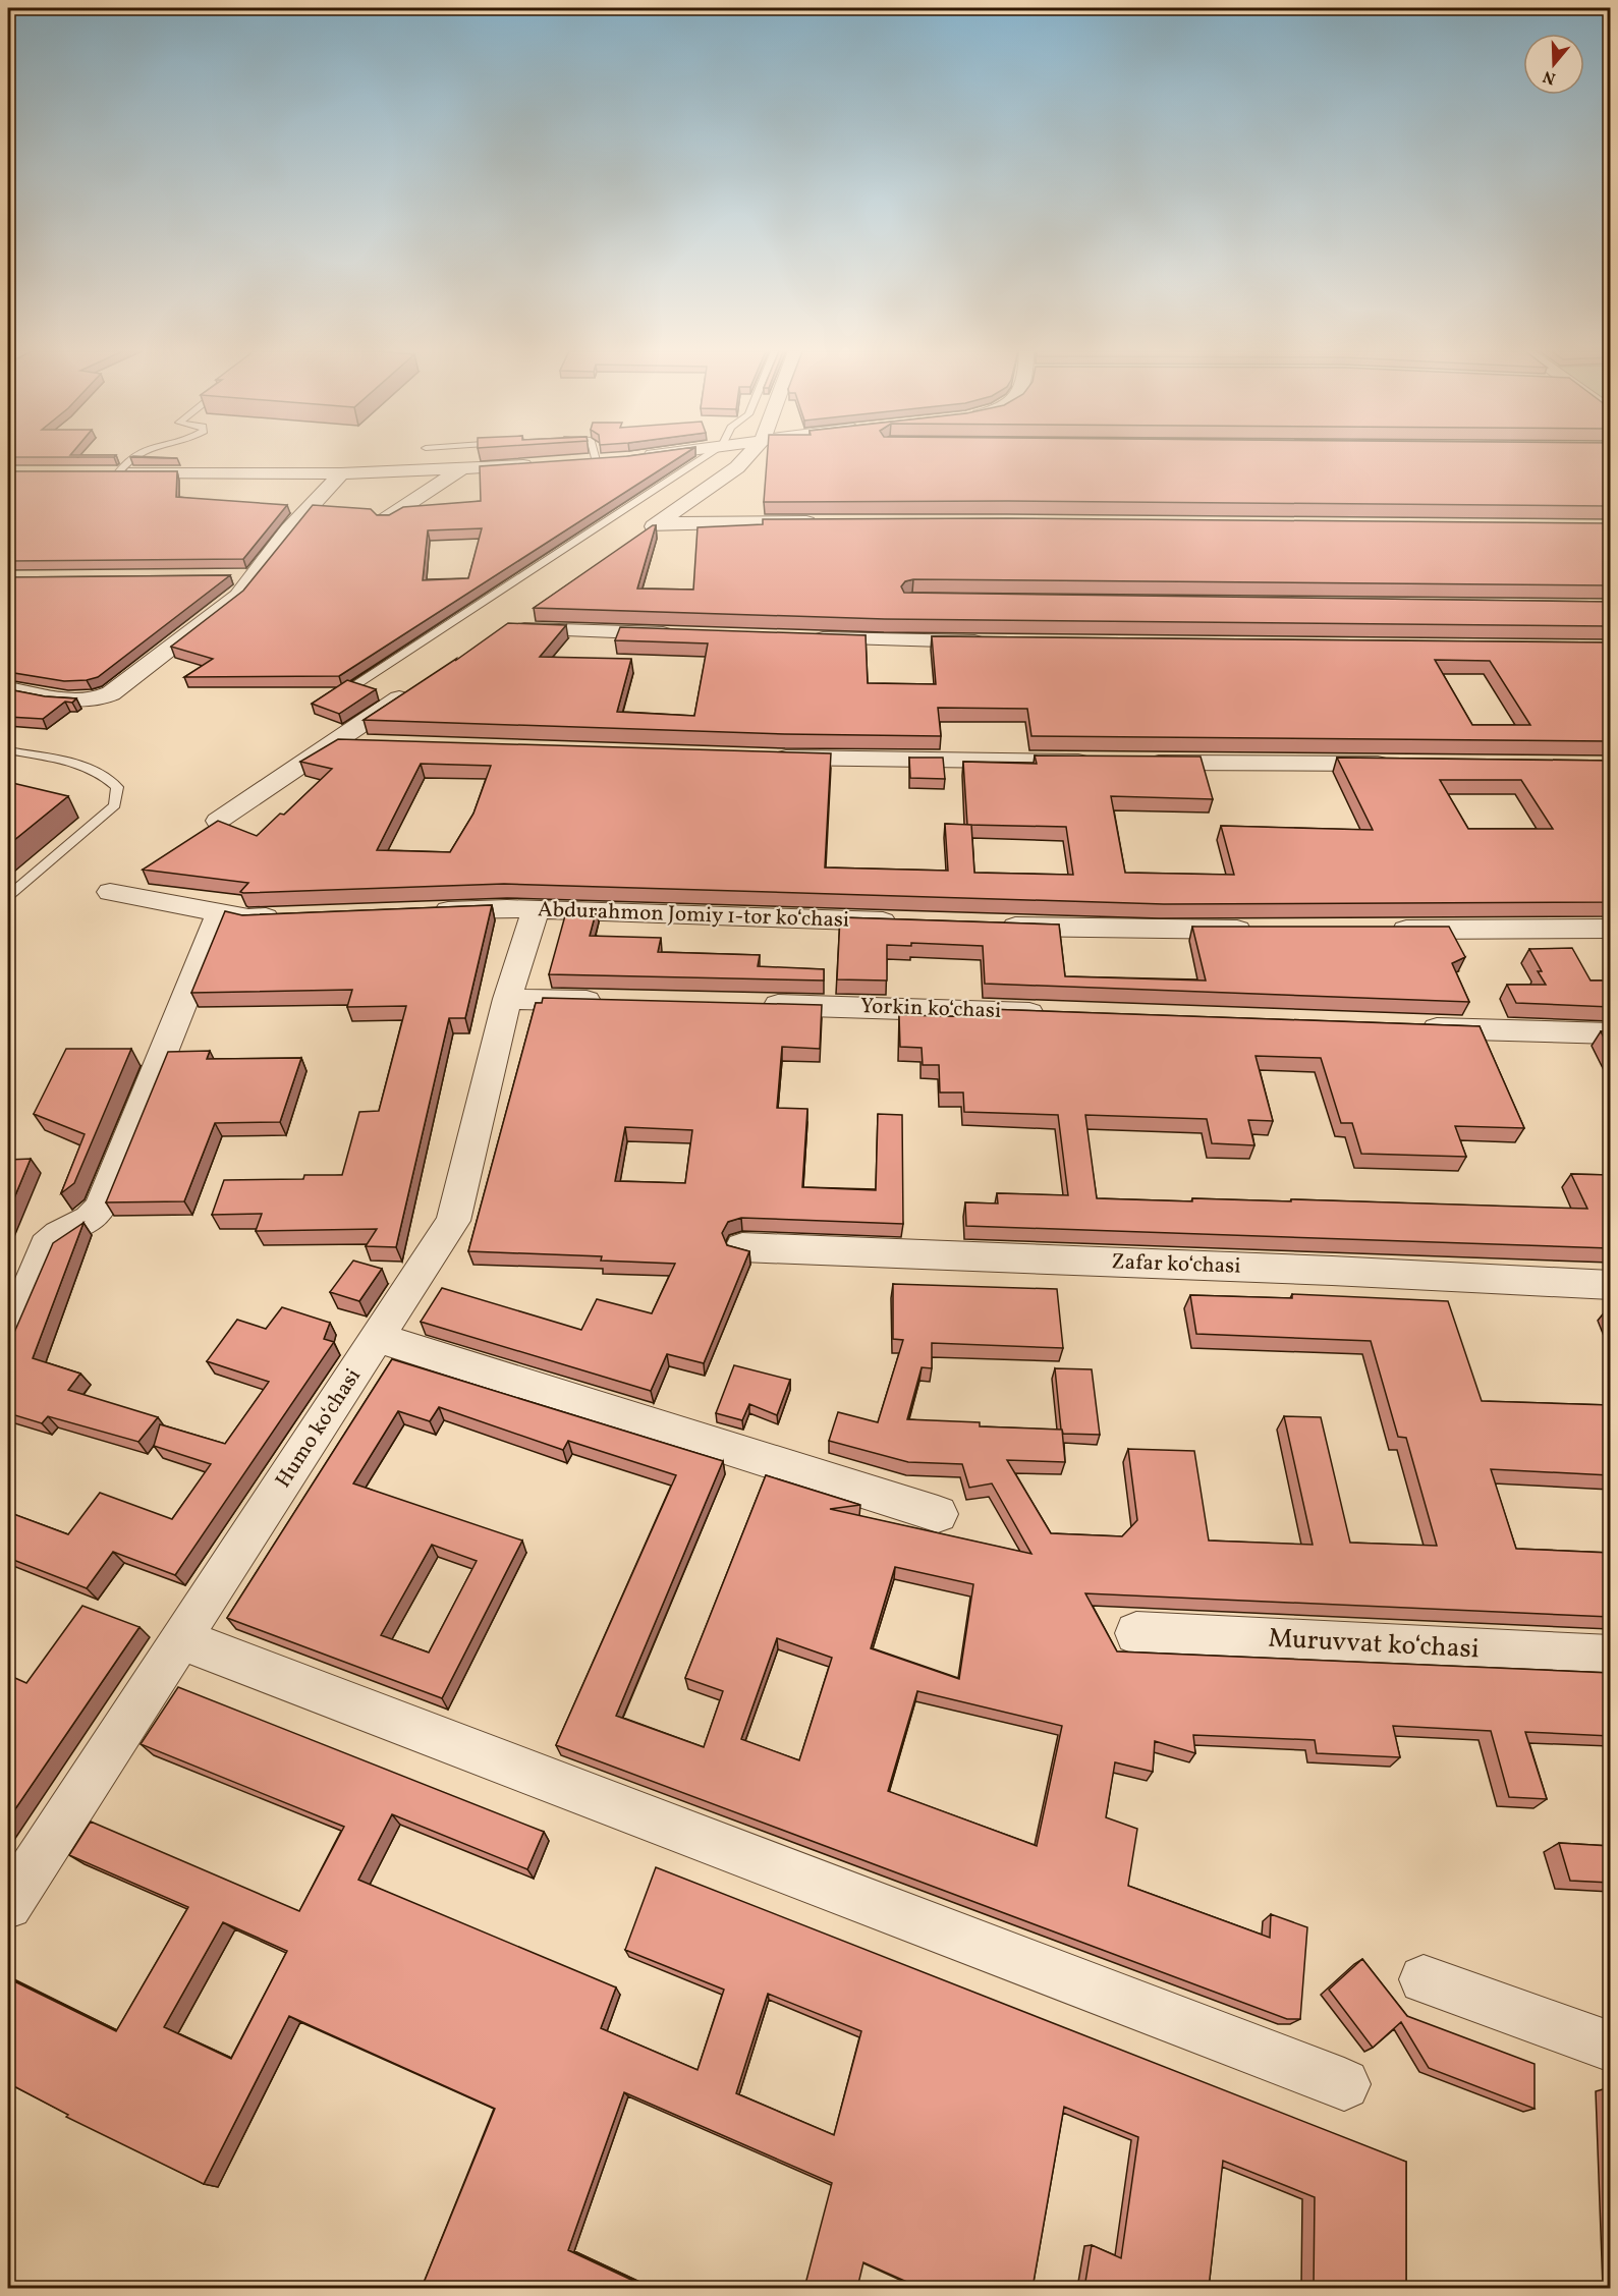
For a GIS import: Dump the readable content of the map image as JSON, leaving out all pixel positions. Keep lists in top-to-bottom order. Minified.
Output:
{"streets":{"street":["Abdurahmon Jomiy 1-tor koʻchasi","Yorkin koʻchasi","Zafar koʻchasi","Humo koʻchasi","Muruvvat koʻchasi"]},"crossings":[["Abdurahmon Jomiy 1-tor koʻchasi","Humo koʻchasi"]],"north":"bottom"}
